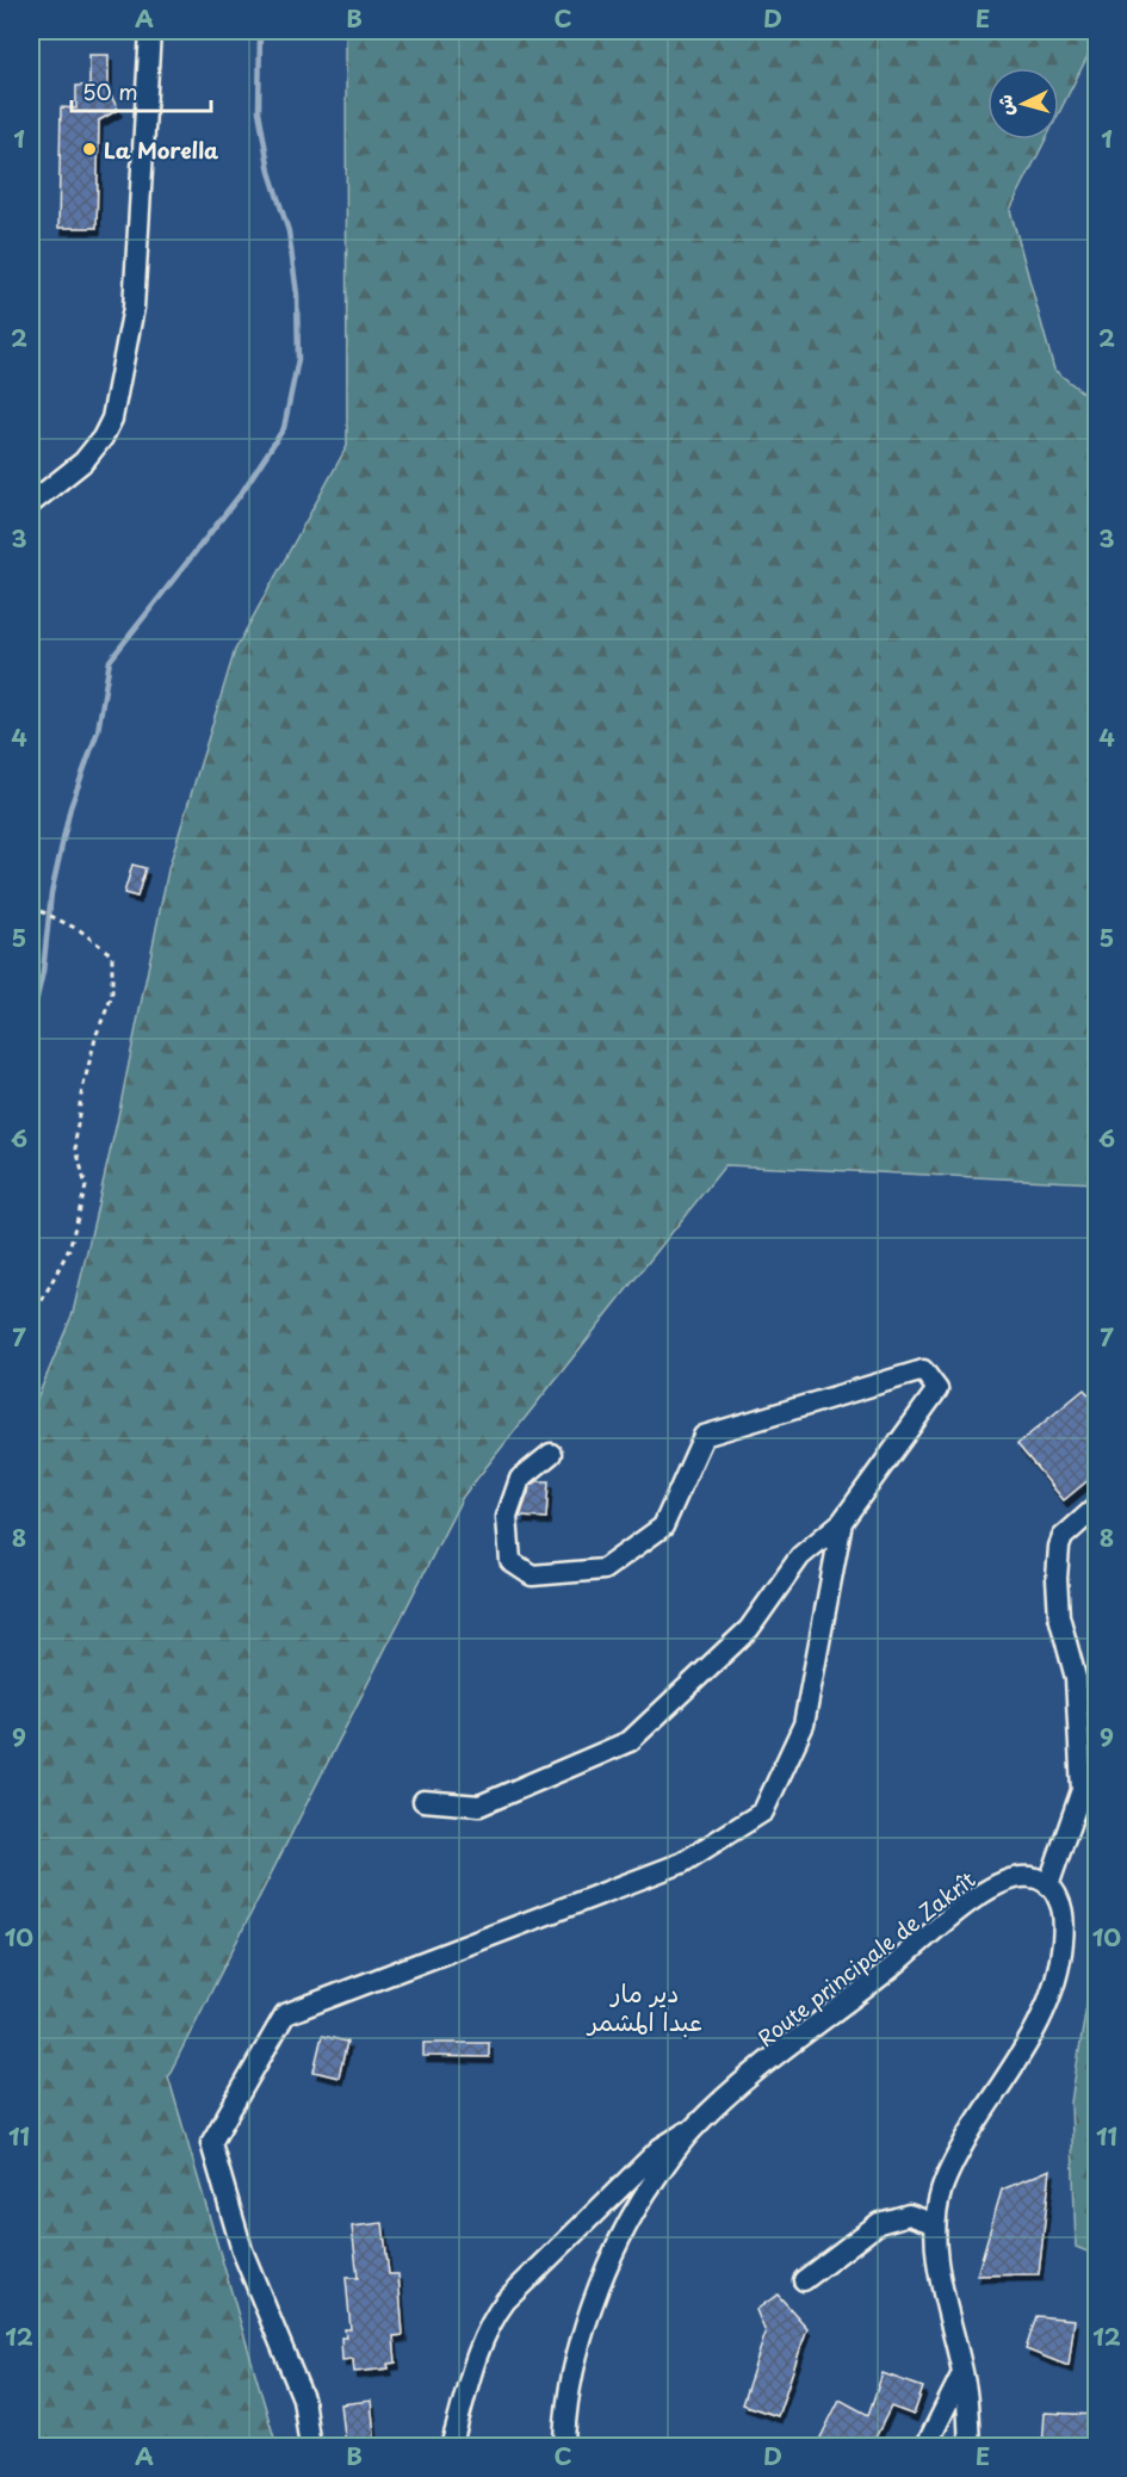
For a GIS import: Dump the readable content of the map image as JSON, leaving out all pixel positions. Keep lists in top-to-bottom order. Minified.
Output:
{"streets":{"street":["Route principale de Zakrît"]},"districts":["دير مار عبدا المشمر"],"places":["La Morella"],"scale_bar":"50 m","north":"left","grid":{"columns":["A","B","C","D","E"],"rows":["1","2","3","4","5","6","7","8","9","10","11","12"]}}
